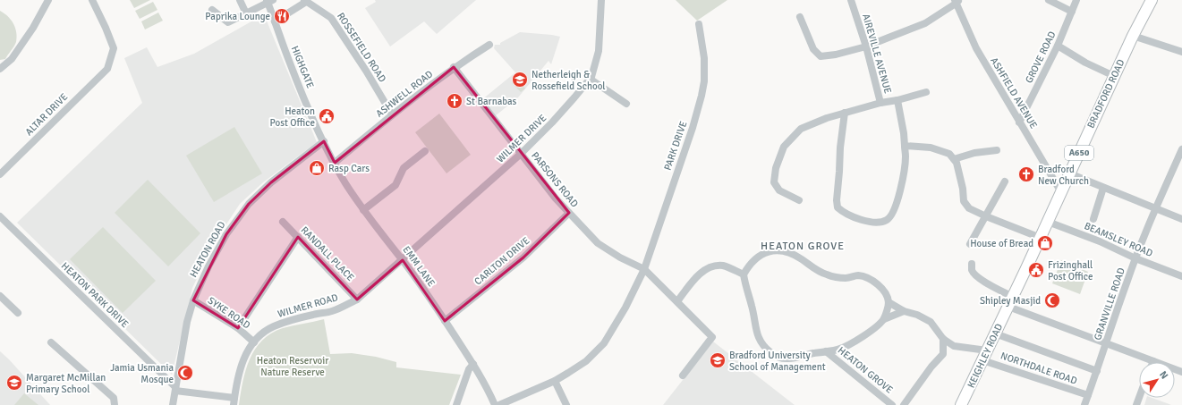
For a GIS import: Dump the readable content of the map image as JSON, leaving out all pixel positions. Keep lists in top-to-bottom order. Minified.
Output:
{"streets":{"highway":["BRADFORD ROAD","A650","KEIGHLEY ROAD"],"street":["ROSSEFIELD ROAD","AIREVILLE AVENUE","GROVE ROAD","HIGHGATE","ASHFIELD AVENUE","ASHWELL ROAD","ALTAR DRIVE","WILMER DRIVE","PARK DRIVE","PARSONS ROAD","BEAMSLEY ROAD","HEATON ROAD","RANDALL PLACE","CARLTON DRIVE","EMM LANE","HEATON PARK DRIVE","GRANVILLE ROAD","WILMER ROAD","SYKE ROAD","NORTHDALE ROAD","HEATON GROVE"]},"crossings":[["ROSSEFIELD ROAD","ASHWELL ROAD"],["GROVE ROAD","ASHFIELD AVENUE"],["HIGHGATE","HEATON ROAD"],["HIGHGATE","EMM LANE"],["ASHFIELD AVENUE","BRADFORD ROAD"],["ASHWELL ROAD","PARSONS ROAD"],["ASHWELL ROAD","EMM LANE"],["BRADFORD ROAD","BEAMSLEY ROAD"],["BRADFORD ROAD","KEIGHLEY ROAD"],["WILMER DRIVE","PARSONS ROAD"],["WILMER DRIVE","EMM LANE"],["WILMER DRIVE","WILMER ROAD"],["PARK DRIVE","PARSONS ROAD"],["PARSONS ROAD","CARLTON DRIVE"],["BEAMSLEY ROAD","GRANVILLE ROAD"],["HEATON ROAD","EMM LANE"],["HEATON ROAD","HEATON PARK DRIVE"],["HEATON ROAD","SYKE ROAD"],["RANDALL PLACE","WILMER ROAD"],["CARLTON DRIVE","EMM LANE"],["EMM LANE","WILMER ROAD"],["GRANVILLE ROAD","NORTHDALE ROAD"],["WILMER ROAD","SYKE ROAD"],["KEIGHLEY ROAD","NORTHDALE ROAD"]],"districts":["HEATON GROVE"],"parks":["Heaton Reservoir Nature Reserve"],"places":{"restaurant":["Paprika Lounge"],"school or university":["Netherleigh & Rossefield School","Bradford University School of Management","Margaret McMillan Primary School"],"church":["St Barnabas","Bradford New Church"],"public building":["Heaton Post Office","Frizinghall Post Office"],"shop":["Rasp Cars","House of Bread"],"mosque":["Shipley Masjid","Jamia Usmania Mosque"]},"north":"top right"}
